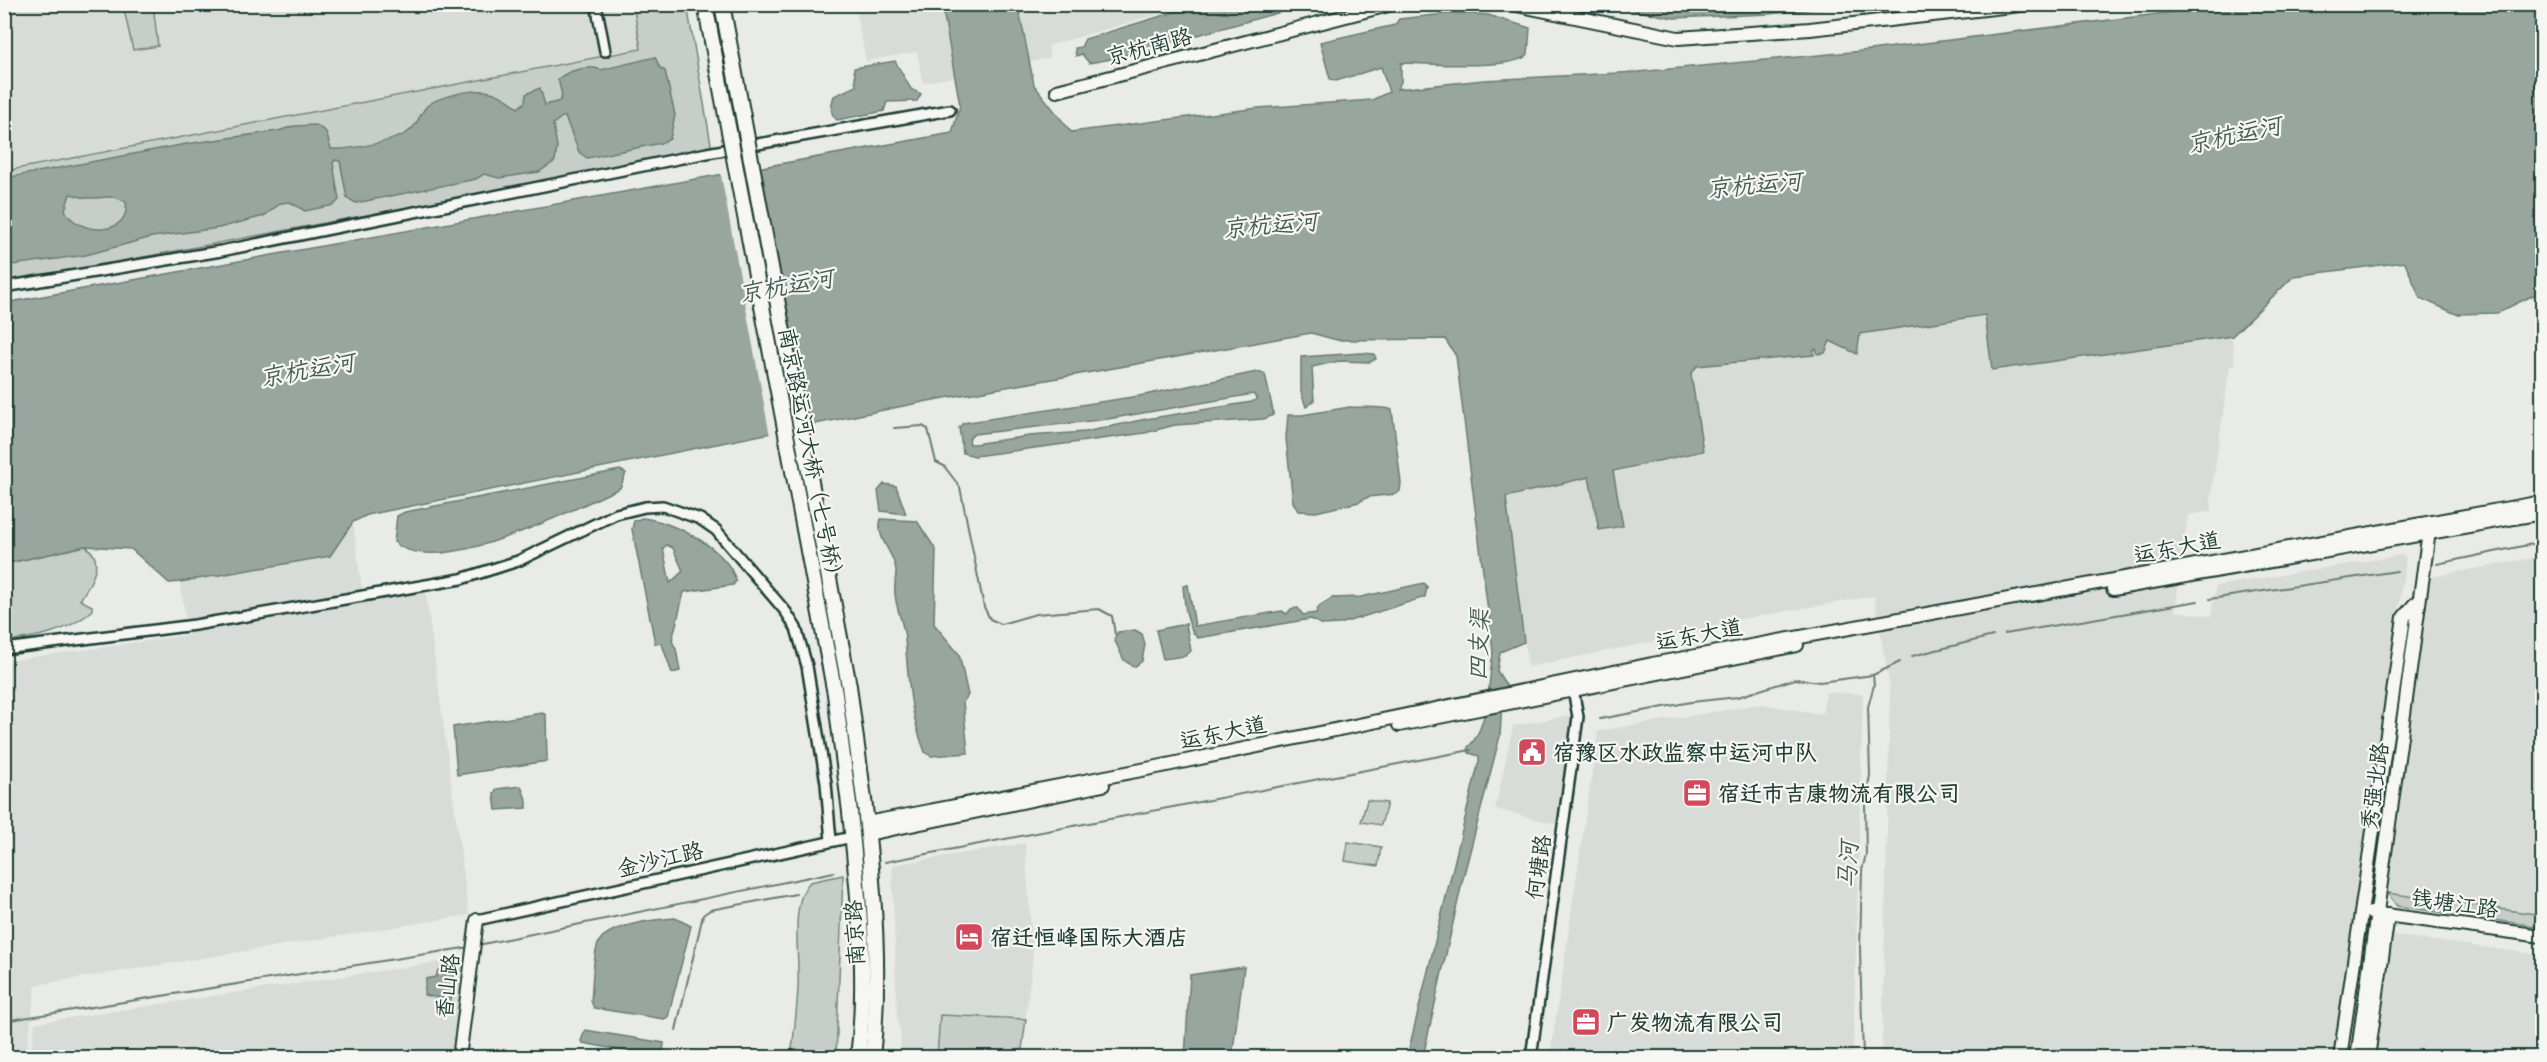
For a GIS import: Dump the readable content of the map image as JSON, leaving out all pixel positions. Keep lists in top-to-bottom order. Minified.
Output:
{"streets":{"main road":["南京路运河大桥（七号桥）","南京路"],"street":["京杭南路","运东大道","秀强北路","金沙江路","何塘路","钱塘江路","香山路"]},"crossings":[["南京路运河大桥（七号桥）","南京路"],["运东大道","秀强北路"],["运东大道","何塘路"],["运东大道","南京路"],["秀强北路","钱塘江路"],["金沙江路","南京路"],["金沙江路","香山路"]],"water":["京杭运河","四支渠","马河"],"places":{"public building":["宿豫区水政监察中运河中队"],"office":["宿迁市吉康物流有限公司","广发物流有限公司"],"hotel":["宿迁恒峰国际大酒店"]}}
